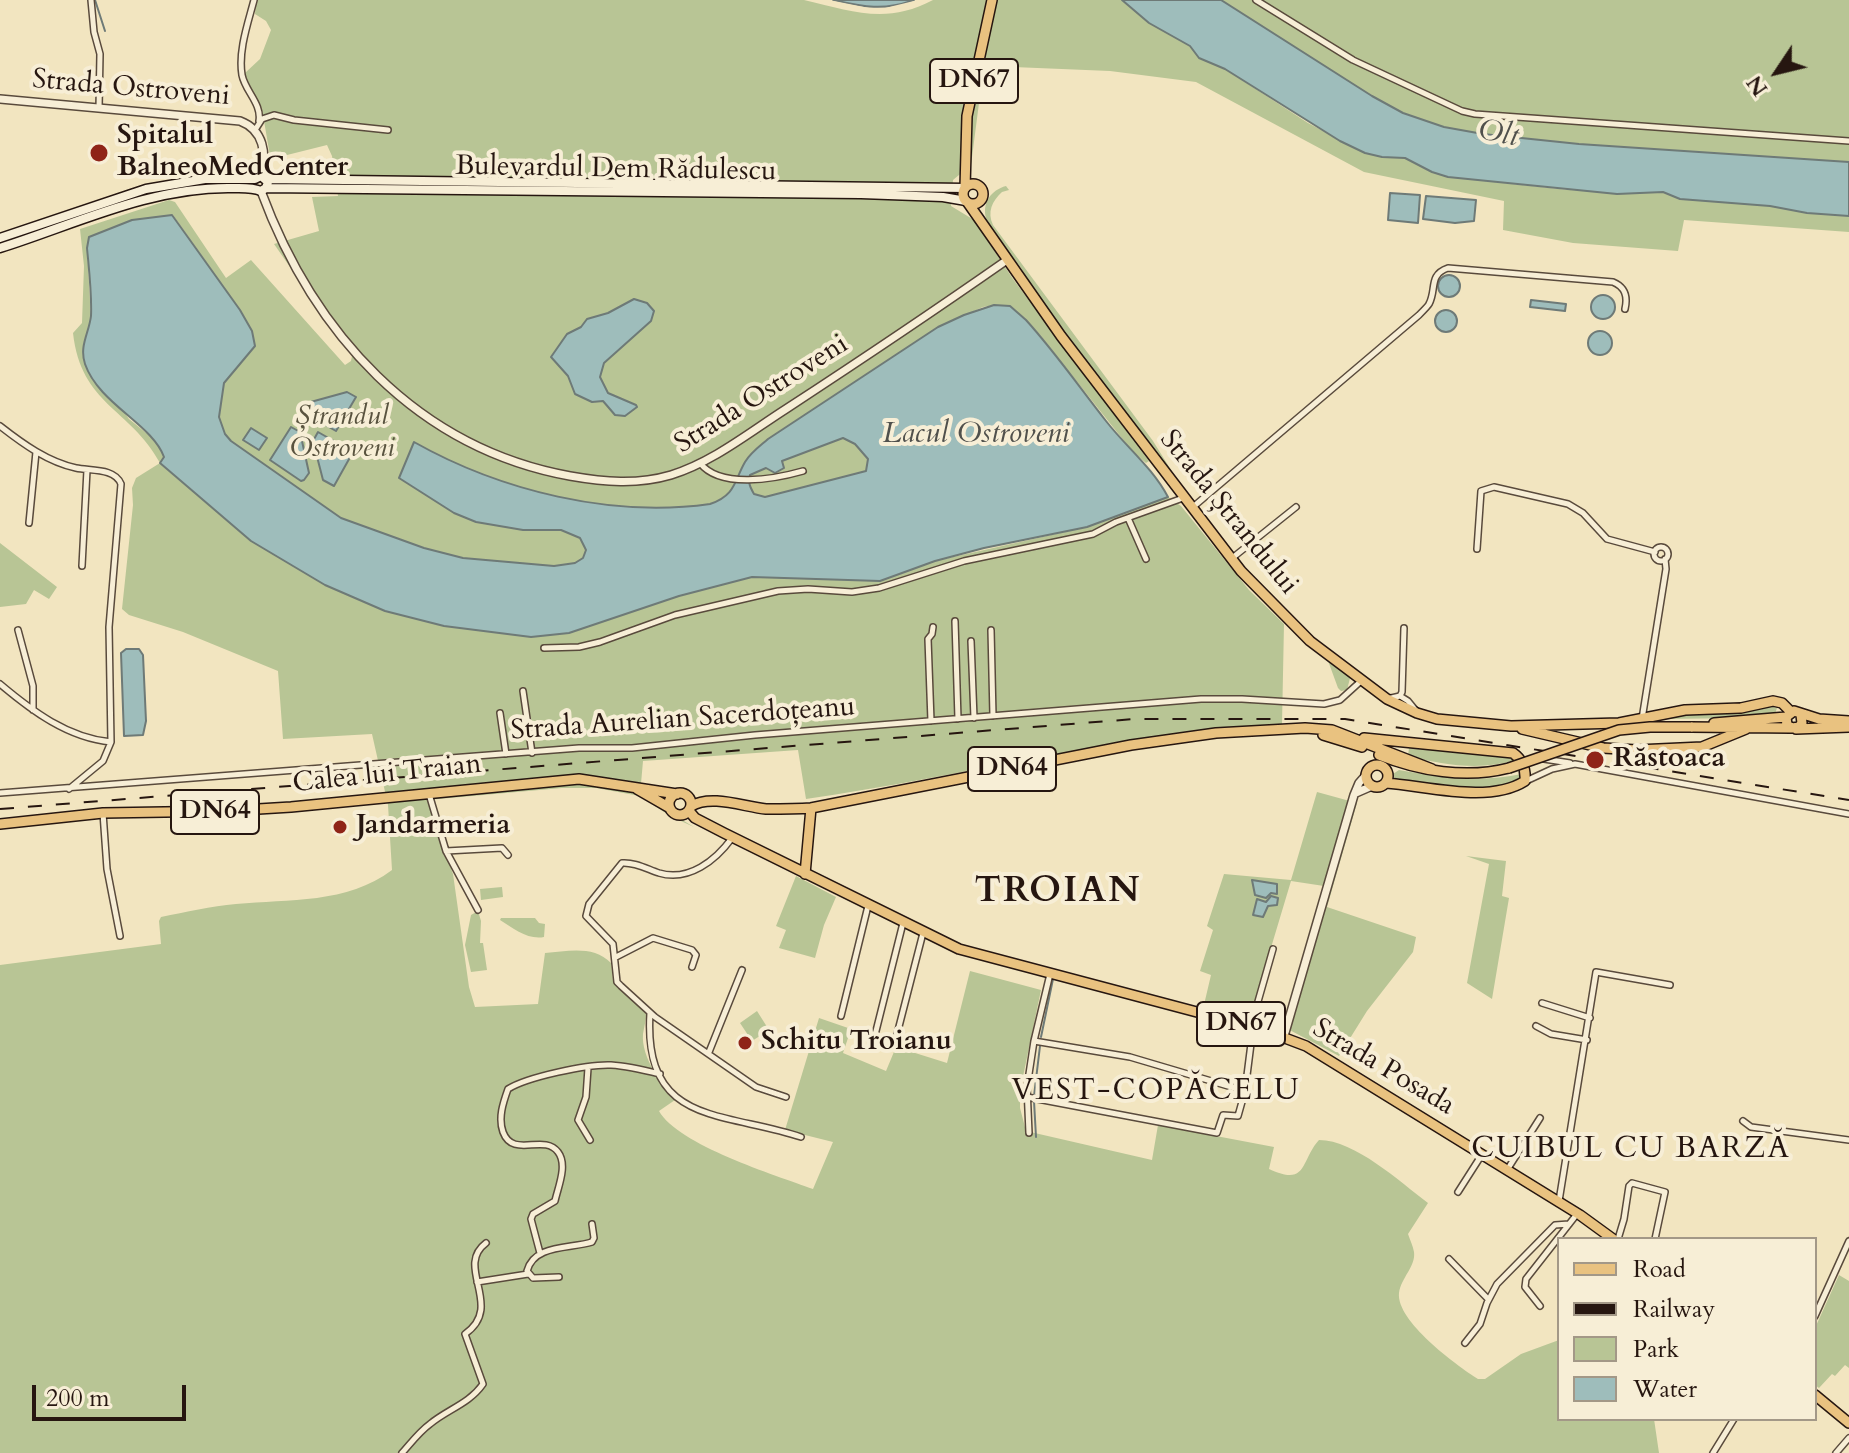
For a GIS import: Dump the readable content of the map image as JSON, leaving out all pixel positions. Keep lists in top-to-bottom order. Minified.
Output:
{"streets":{"main road":["DN67","Bulevardul Dem Rădulescu","Strada Ștrandului","DN64","Calea lui Traian","Strada Posada"],"street":["Strada Ostroveni","Strada Aurelian Sacerdoțeanu"]},"crossings":[["DN67","Strada Ștrandului"],["DN67","Calea lui Traian"],["DN67","Strada Posada"],["Strada Ostroveni","Bulevardul Dem Rădulescu"],["Strada Ostroveni","Strada Ștrandului"],["Bulevardul Dem Rădulescu","Strada Ștrandului"],["Strada Ștrandului","Strada Aurelian Sacerdoțeanu"],["Strada Ștrandului","DN64"],["Strada Ștrandului","Calea lui Traian"],["DN64","Calea lui Traian"],["Calea lui Traian","Strada Posada"]],"districts":["TROIAN","VEST-COPĂCELU","CUIBUL CU BARZĂ"],"water":["Olt","Lacul Ostroveni"],"parks":["Ștrandul Ostroveni"],"places":["Spitalul BalneoMedCenter","Răstoaca","Jandarmeria","Schitu Troianu"],"legend":["Road","Railway","Park","Water"],"scale_bar":"200 m","north":"bottom left"}
